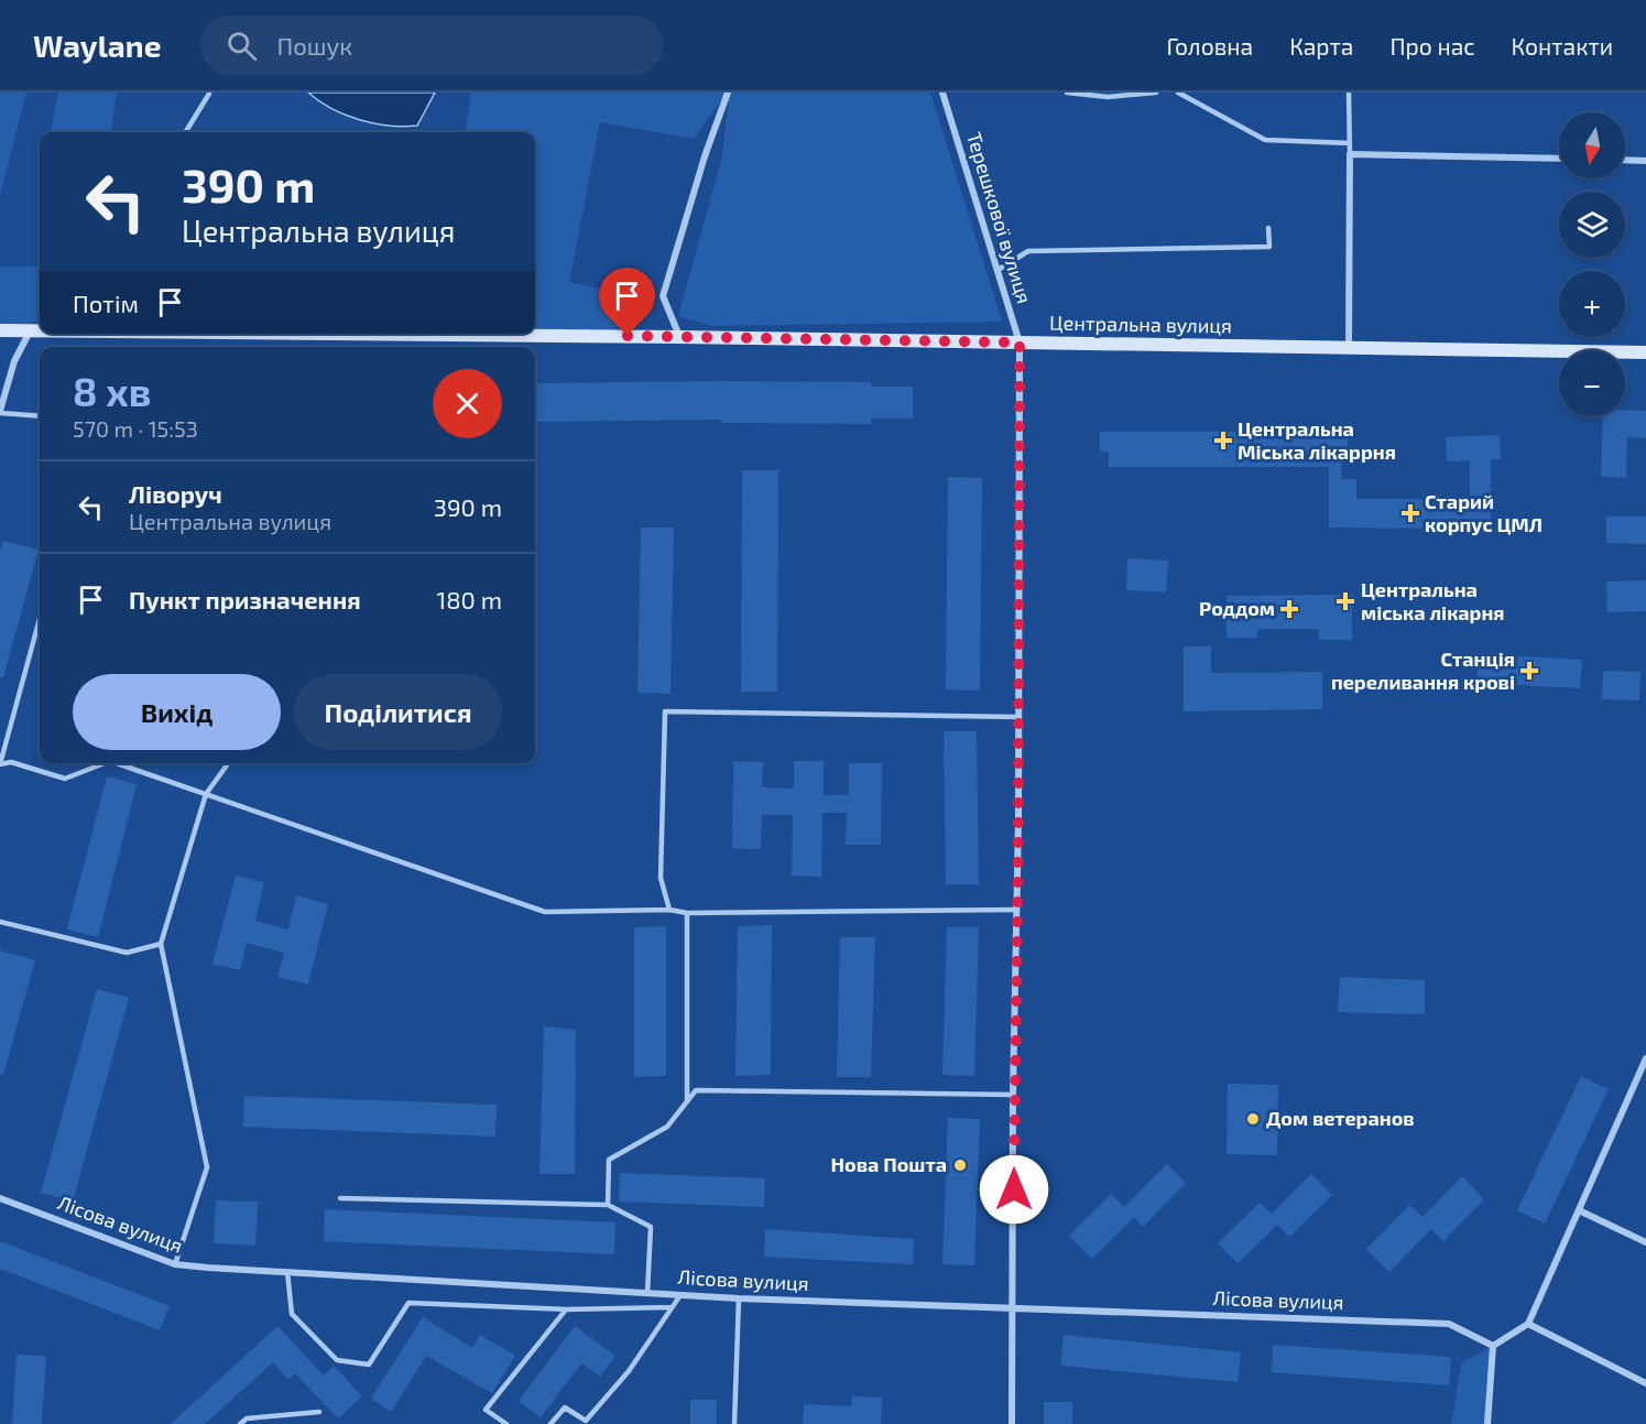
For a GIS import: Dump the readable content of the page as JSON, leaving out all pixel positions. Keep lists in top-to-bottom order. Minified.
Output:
{"streets":{"main road":["Центральна вулиця"],"street":["Терешкової вулиця","Лісова вулиця"]},"crossings":[["Терешкової вулиця","Центральна вулиця"],["Терешкової вулиця","Лісова вулиця"]],"places":{"health":["Центральна Міська лікаррня","Старий корпус ЦМЛ","Центральна міська лікарня","Роддом","Станція переливання крові"],"other":["Дом ветеранов","Нова Пошта"]},"north":"bottom","page":{"header":"Waylane","search":"Пошук","nav":["Головна","Карта","Про нас","Контакти"],"map_buttons":["+","−"],"turn":["390 m","Центральна вулиця"],"then":"Потім","heading":["8 хв","570 m · 15:53"],"list":[{"name":"Ліворуч","note":"Центральна вулиця","value":"390 m"},{"name":"Пункт призначення","value":"180 m"}],"buttons":["Вихід","Поділитися"]}}
